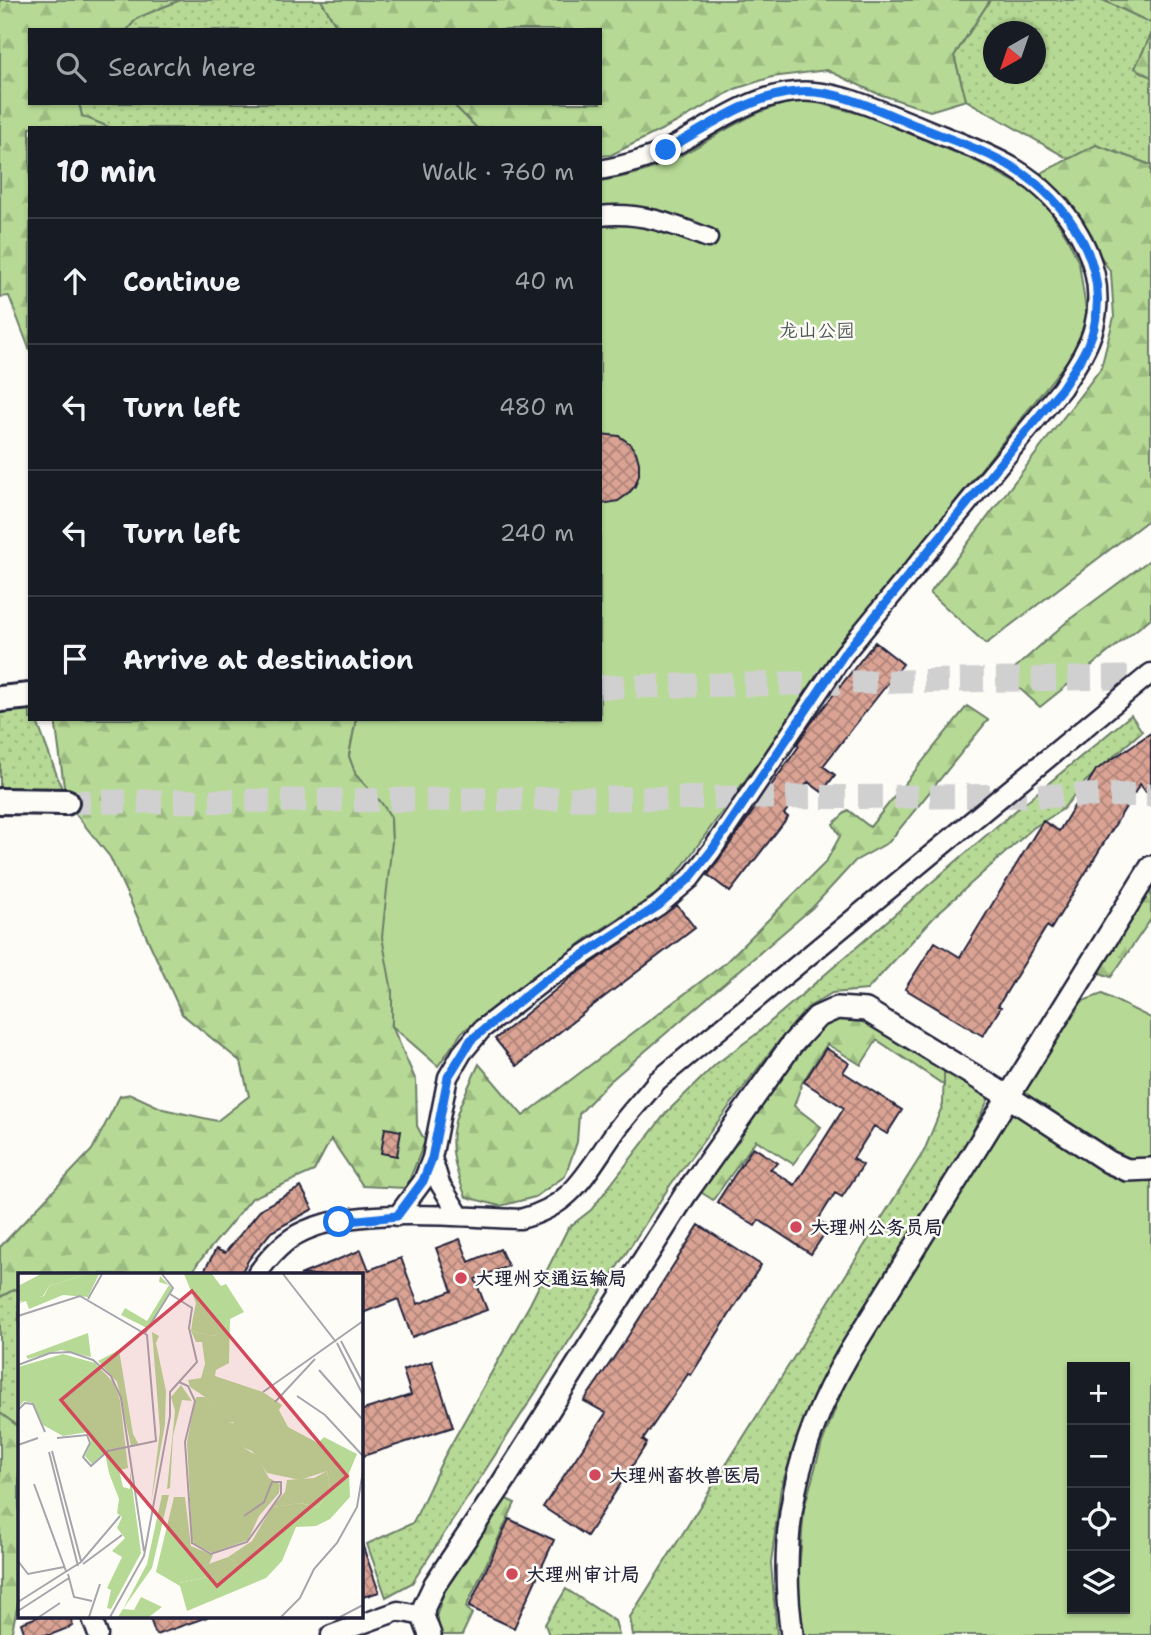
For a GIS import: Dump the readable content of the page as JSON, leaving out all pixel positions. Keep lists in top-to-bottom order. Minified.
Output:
{"parks":["龙山公园"],"places":["大理州公务员局","大理州交通运输局","大理州畜牧兽医局","大理州审计局"],"north":"bottom left","page":{"search":"Search here","heading":["10 min","Walk · 760 m"],"list":[["Continue","40 m"],["Turn left","480 m"],["Turn left","240 m"],"Arrive at destination"],"map_buttons":["+","−"]}}
